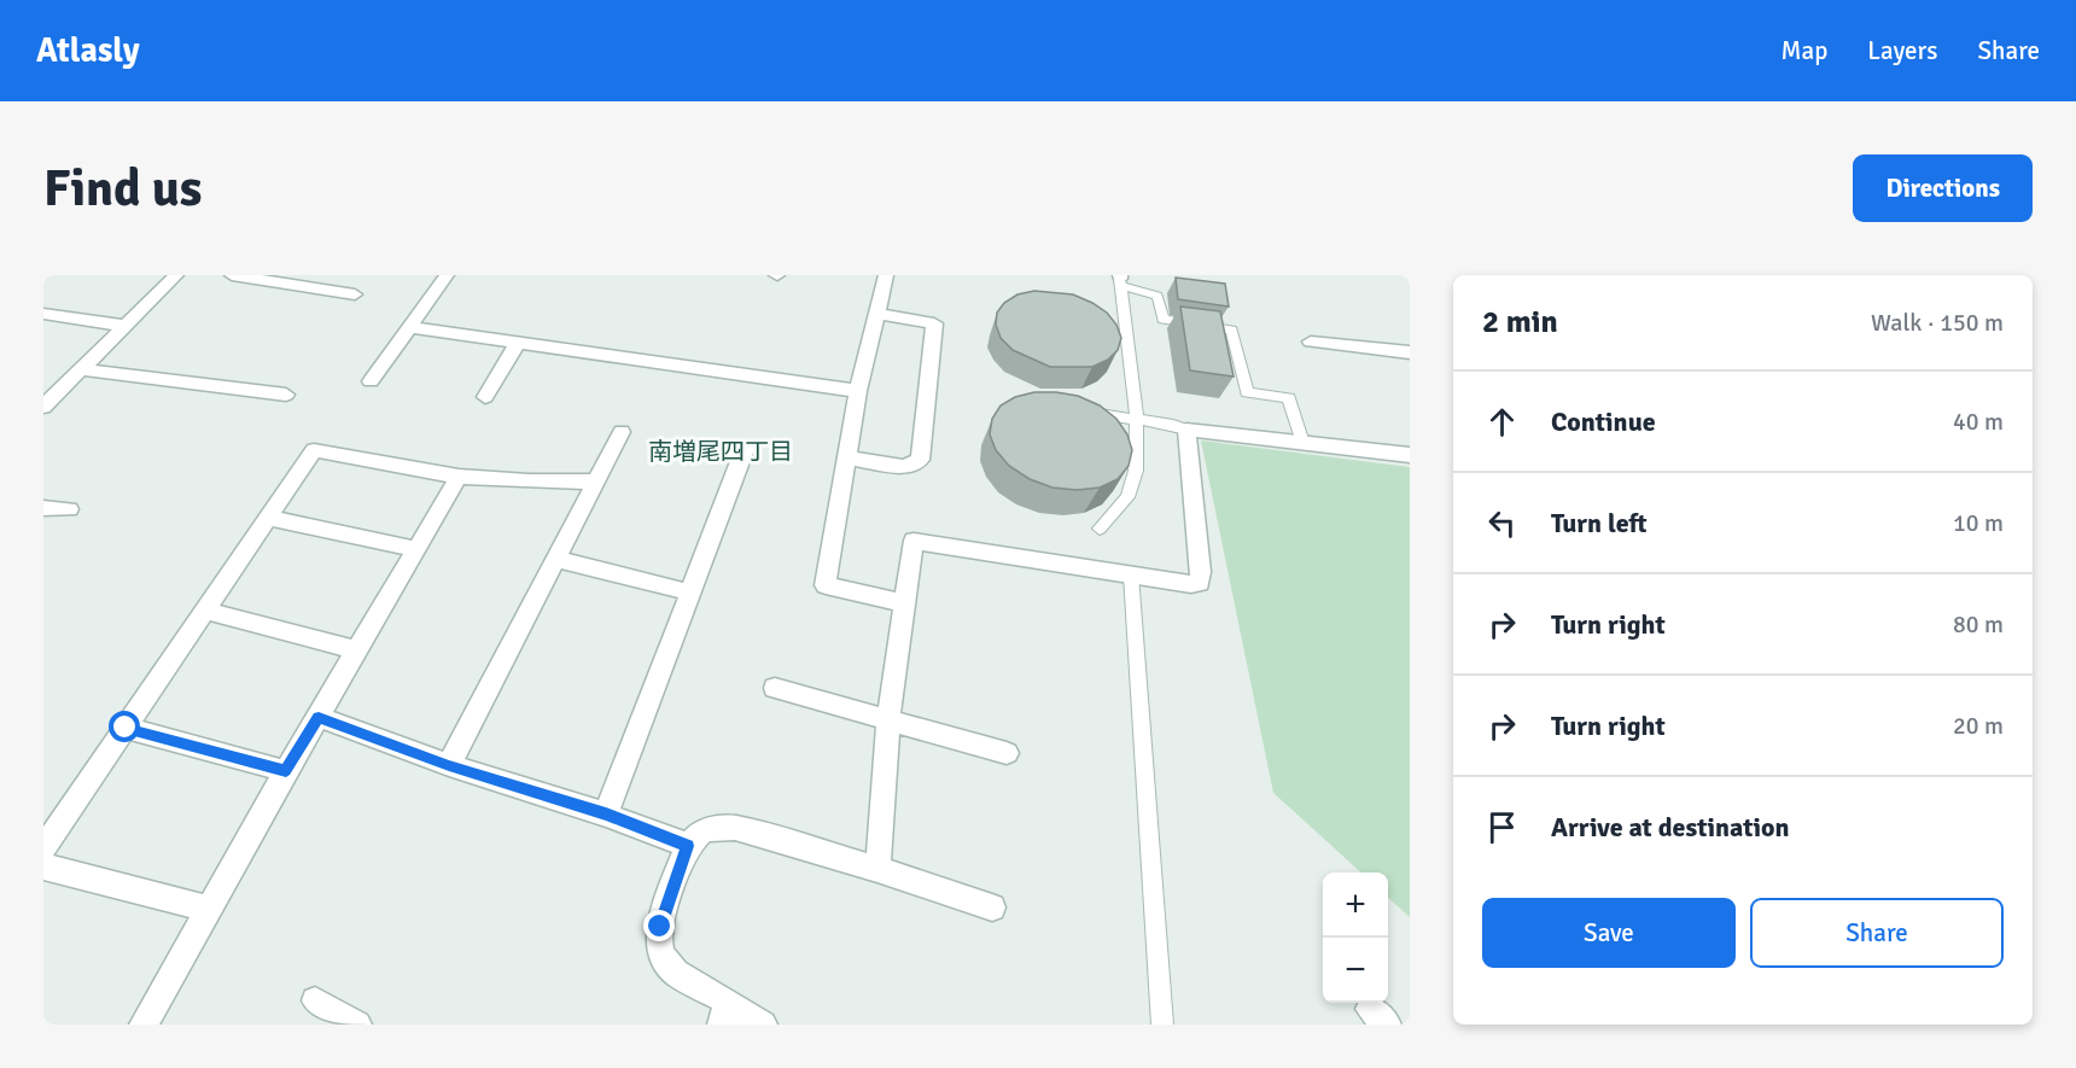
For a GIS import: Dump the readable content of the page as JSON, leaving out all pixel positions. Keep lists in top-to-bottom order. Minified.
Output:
{"districts":["南増尾四丁目"],"page":{"header":"Atlasly","nav":["Map","Layers","Share"],"buttons":["Directions",["Save","Share"]],"title":"Find us","heading":["2 min","Walk · 150 m"],"list":[["Continue","40 m"],["Turn left","10 m"],["Turn right","80 m"],["Turn right","20 m"],"Arrive at destination"],"map_buttons":["+","−"]}}
